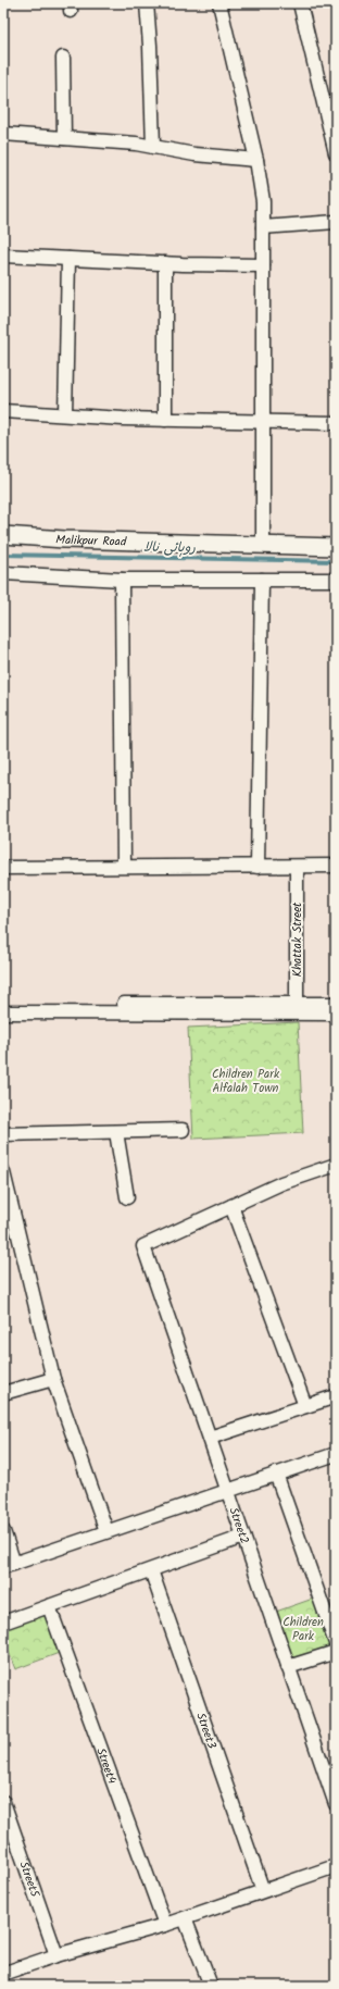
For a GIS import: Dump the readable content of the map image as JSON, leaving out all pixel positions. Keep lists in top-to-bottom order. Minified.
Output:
{"streets":{"street":["Malikpur Road","Khattak Street","Street2","Street3","Street4","Street5"]},"water":["روہائی نالا"],"parks":["Children Park Alfalah Town","Children Park"]}
